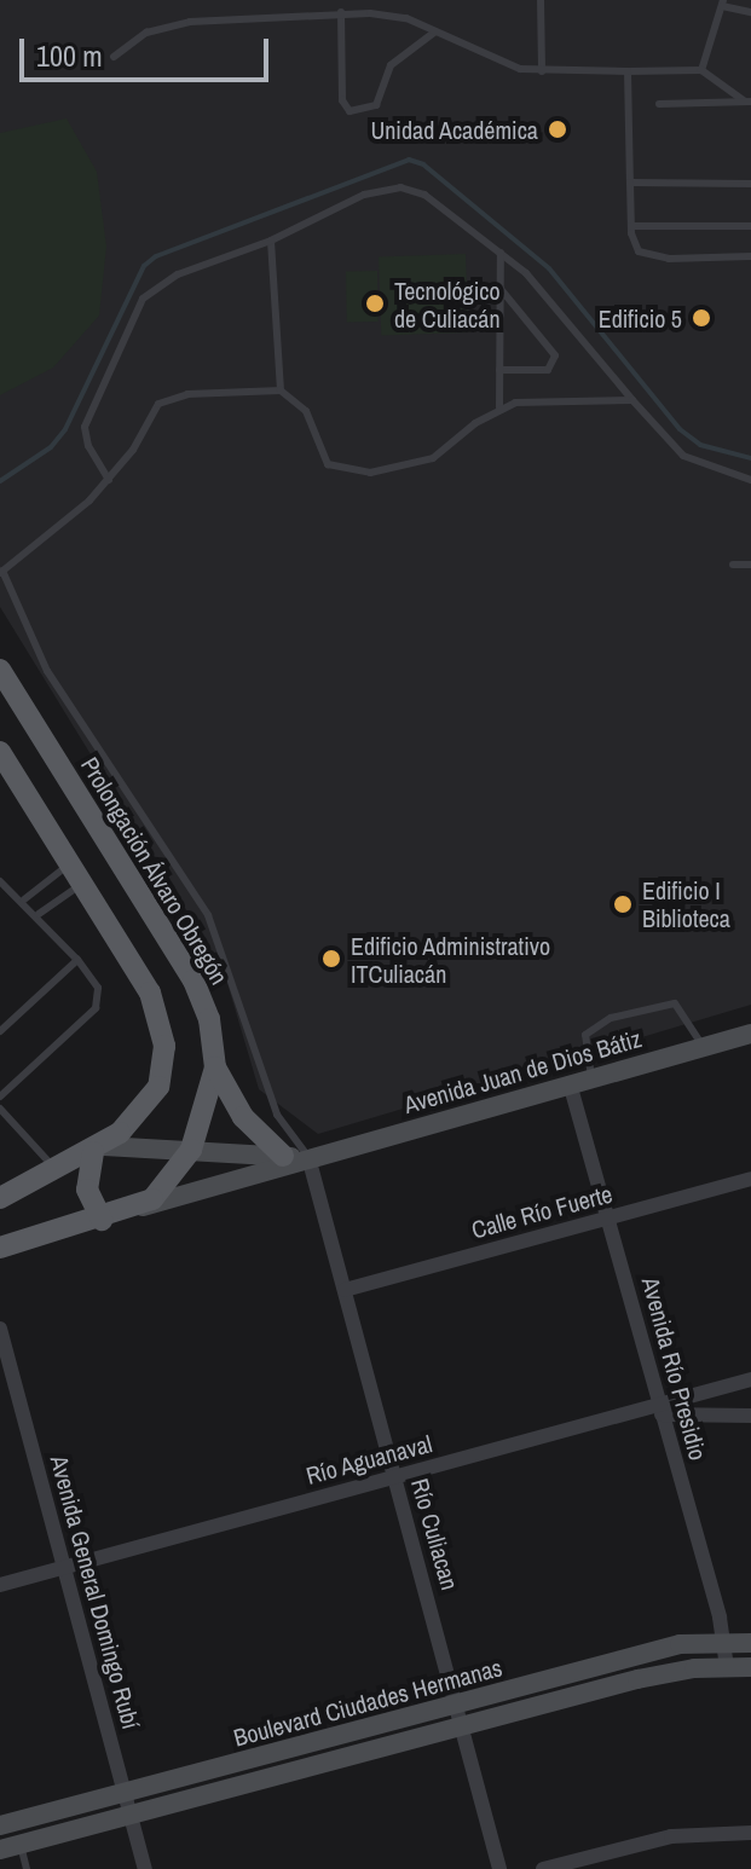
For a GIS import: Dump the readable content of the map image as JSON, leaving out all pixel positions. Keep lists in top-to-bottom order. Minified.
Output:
{"streets":{"main road":["Prolongación Álvaro Obregón","Avenida Juan de Dios Bátiz","Boulevard Ciudades Hermanas"],"street":["Calle Río Fuerte","Avenida Río Presidio","Río Aguanaval","Río Culiacan","Avenida General Domingo Rubí"]},"crossings":[["Prolongación Álvaro Obregón","Avenida Juan de Dios Bátiz"],["Avenida Juan de Dios Bátiz","Avenida Río Presidio"],["Avenida Juan de Dios Bátiz","Río Culiacan"],["Calle Río Fuerte","Avenida Río Presidio"],["Calle Río Fuerte","Río Culiacan"],["Avenida Río Presidio","Río Aguanaval"],["Avenida Río Presidio","Boulevard Ciudades Hermanas"],["Río Aguanaval","Río Culiacan"],["Río Aguanaval","Avenida General Domingo Rubí"],["Río Culiacan","Boulevard Ciudades Hermanas"],["Avenida General Domingo Rubí","Boulevard Ciudades Hermanas"]],"places":["Unidad Académica","Tecnológico de Culiacán","Edificio 5","Edificio I Biblioteca","Edificio Administrativo ITCuliacán"],"scale_bar":"100 m"}
